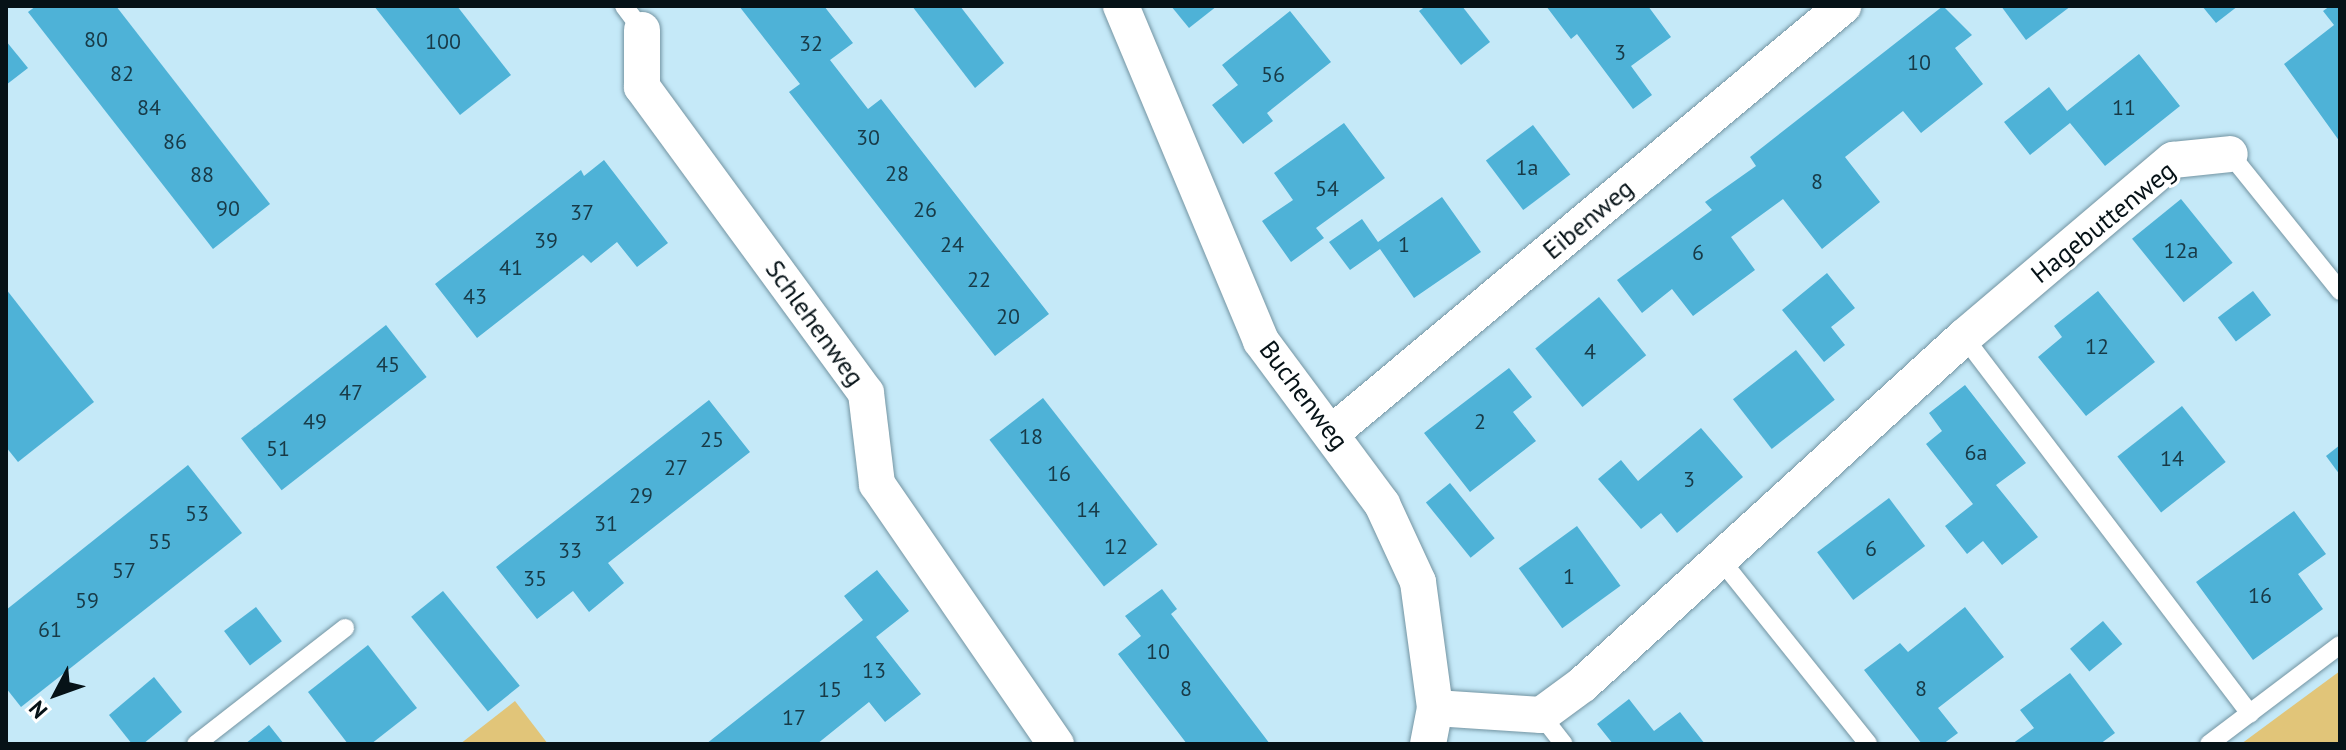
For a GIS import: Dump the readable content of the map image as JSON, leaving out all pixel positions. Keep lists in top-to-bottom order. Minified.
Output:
{"streets":{"street":["Eibenweg","Hagebuttenweg","Schlehenweg","Buchenweg"]},"crossings":[["Eibenweg","Buchenweg"]],"house_numbers":["80","100","32","3","10","82","56","84","11","30","86","1a","28","88","8","54","90","26","37","39","24","1","12a","6","41","22","43","20","12","4","45","47","49","2","18","25","51","6a","14","27","16","3","29","14","53","31","55","12","6","33","57","1","35","16","59","61","10","13","8","8","15","17"],"north":"bottom left"}
